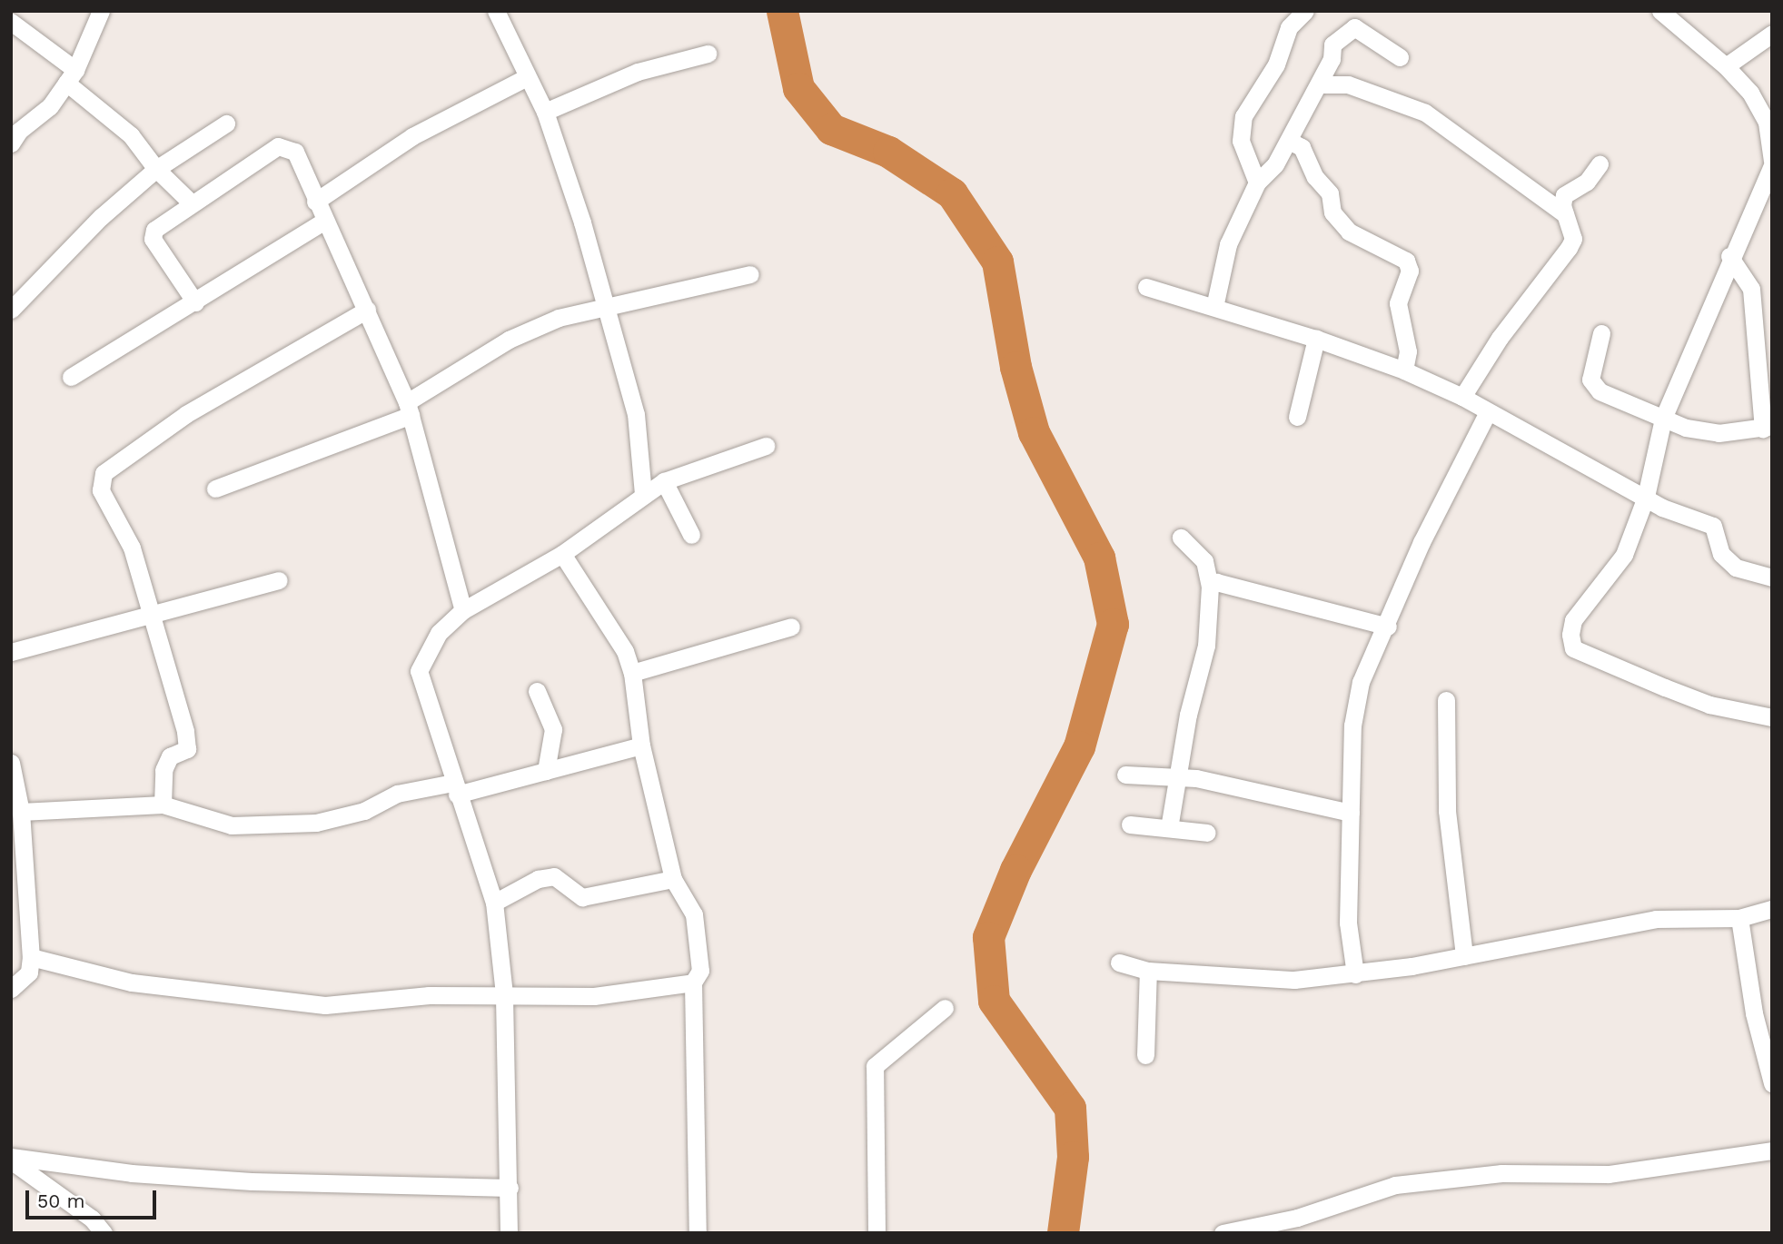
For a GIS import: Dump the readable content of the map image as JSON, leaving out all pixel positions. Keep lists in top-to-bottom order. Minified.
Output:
{"scale_bar":"50 m"}
